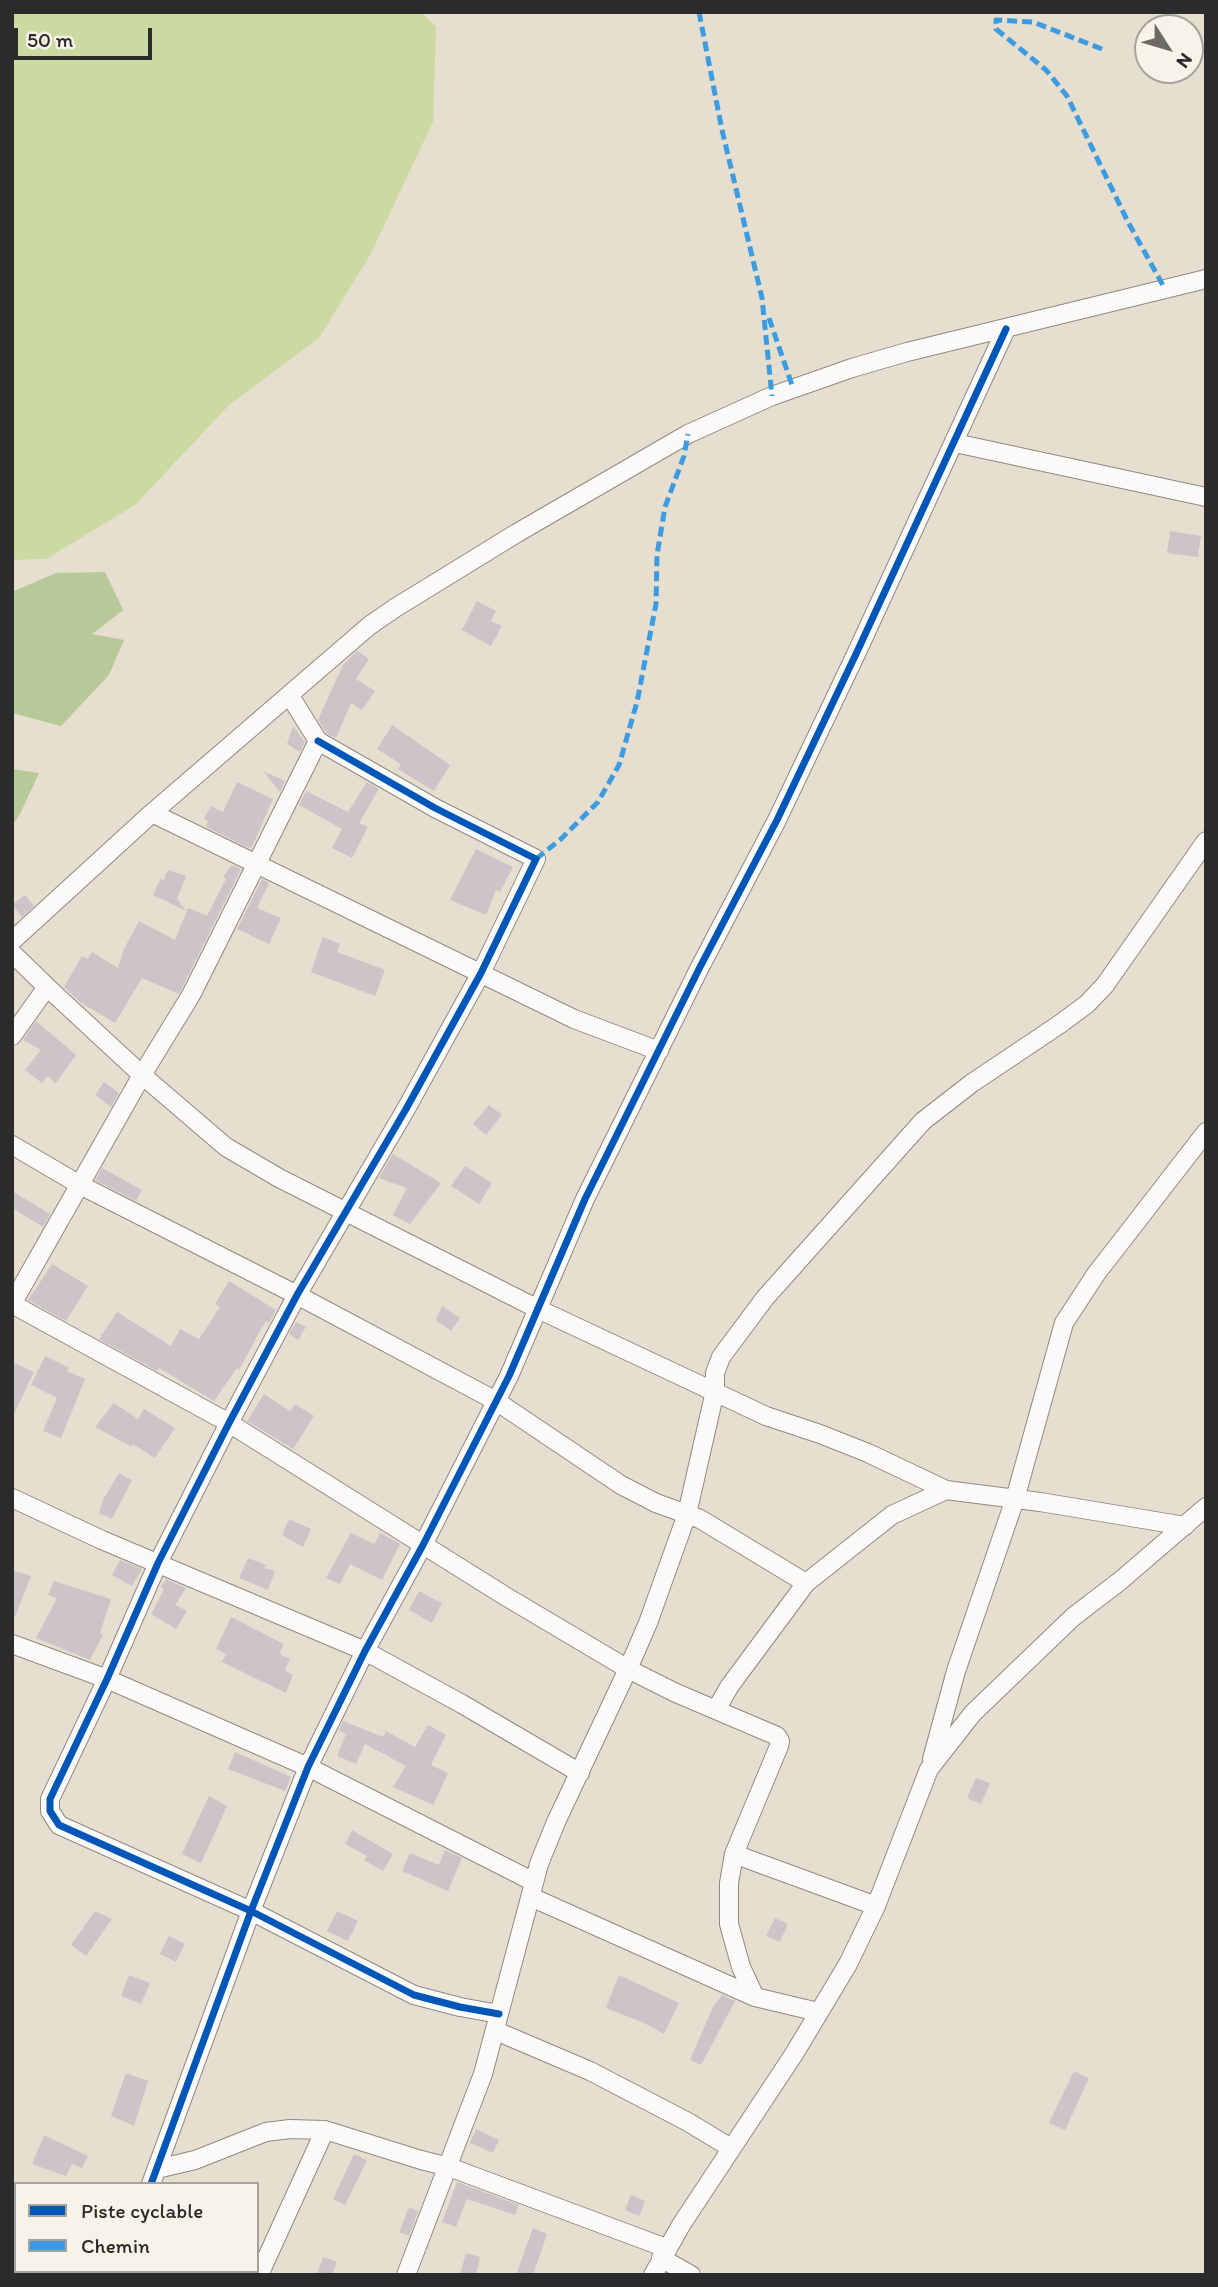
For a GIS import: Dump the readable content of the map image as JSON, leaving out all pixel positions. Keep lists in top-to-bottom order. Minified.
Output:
{"legend":["Piste cyclable","Chemin"],"scale_bar":"50 m","north":"bottom right"}
